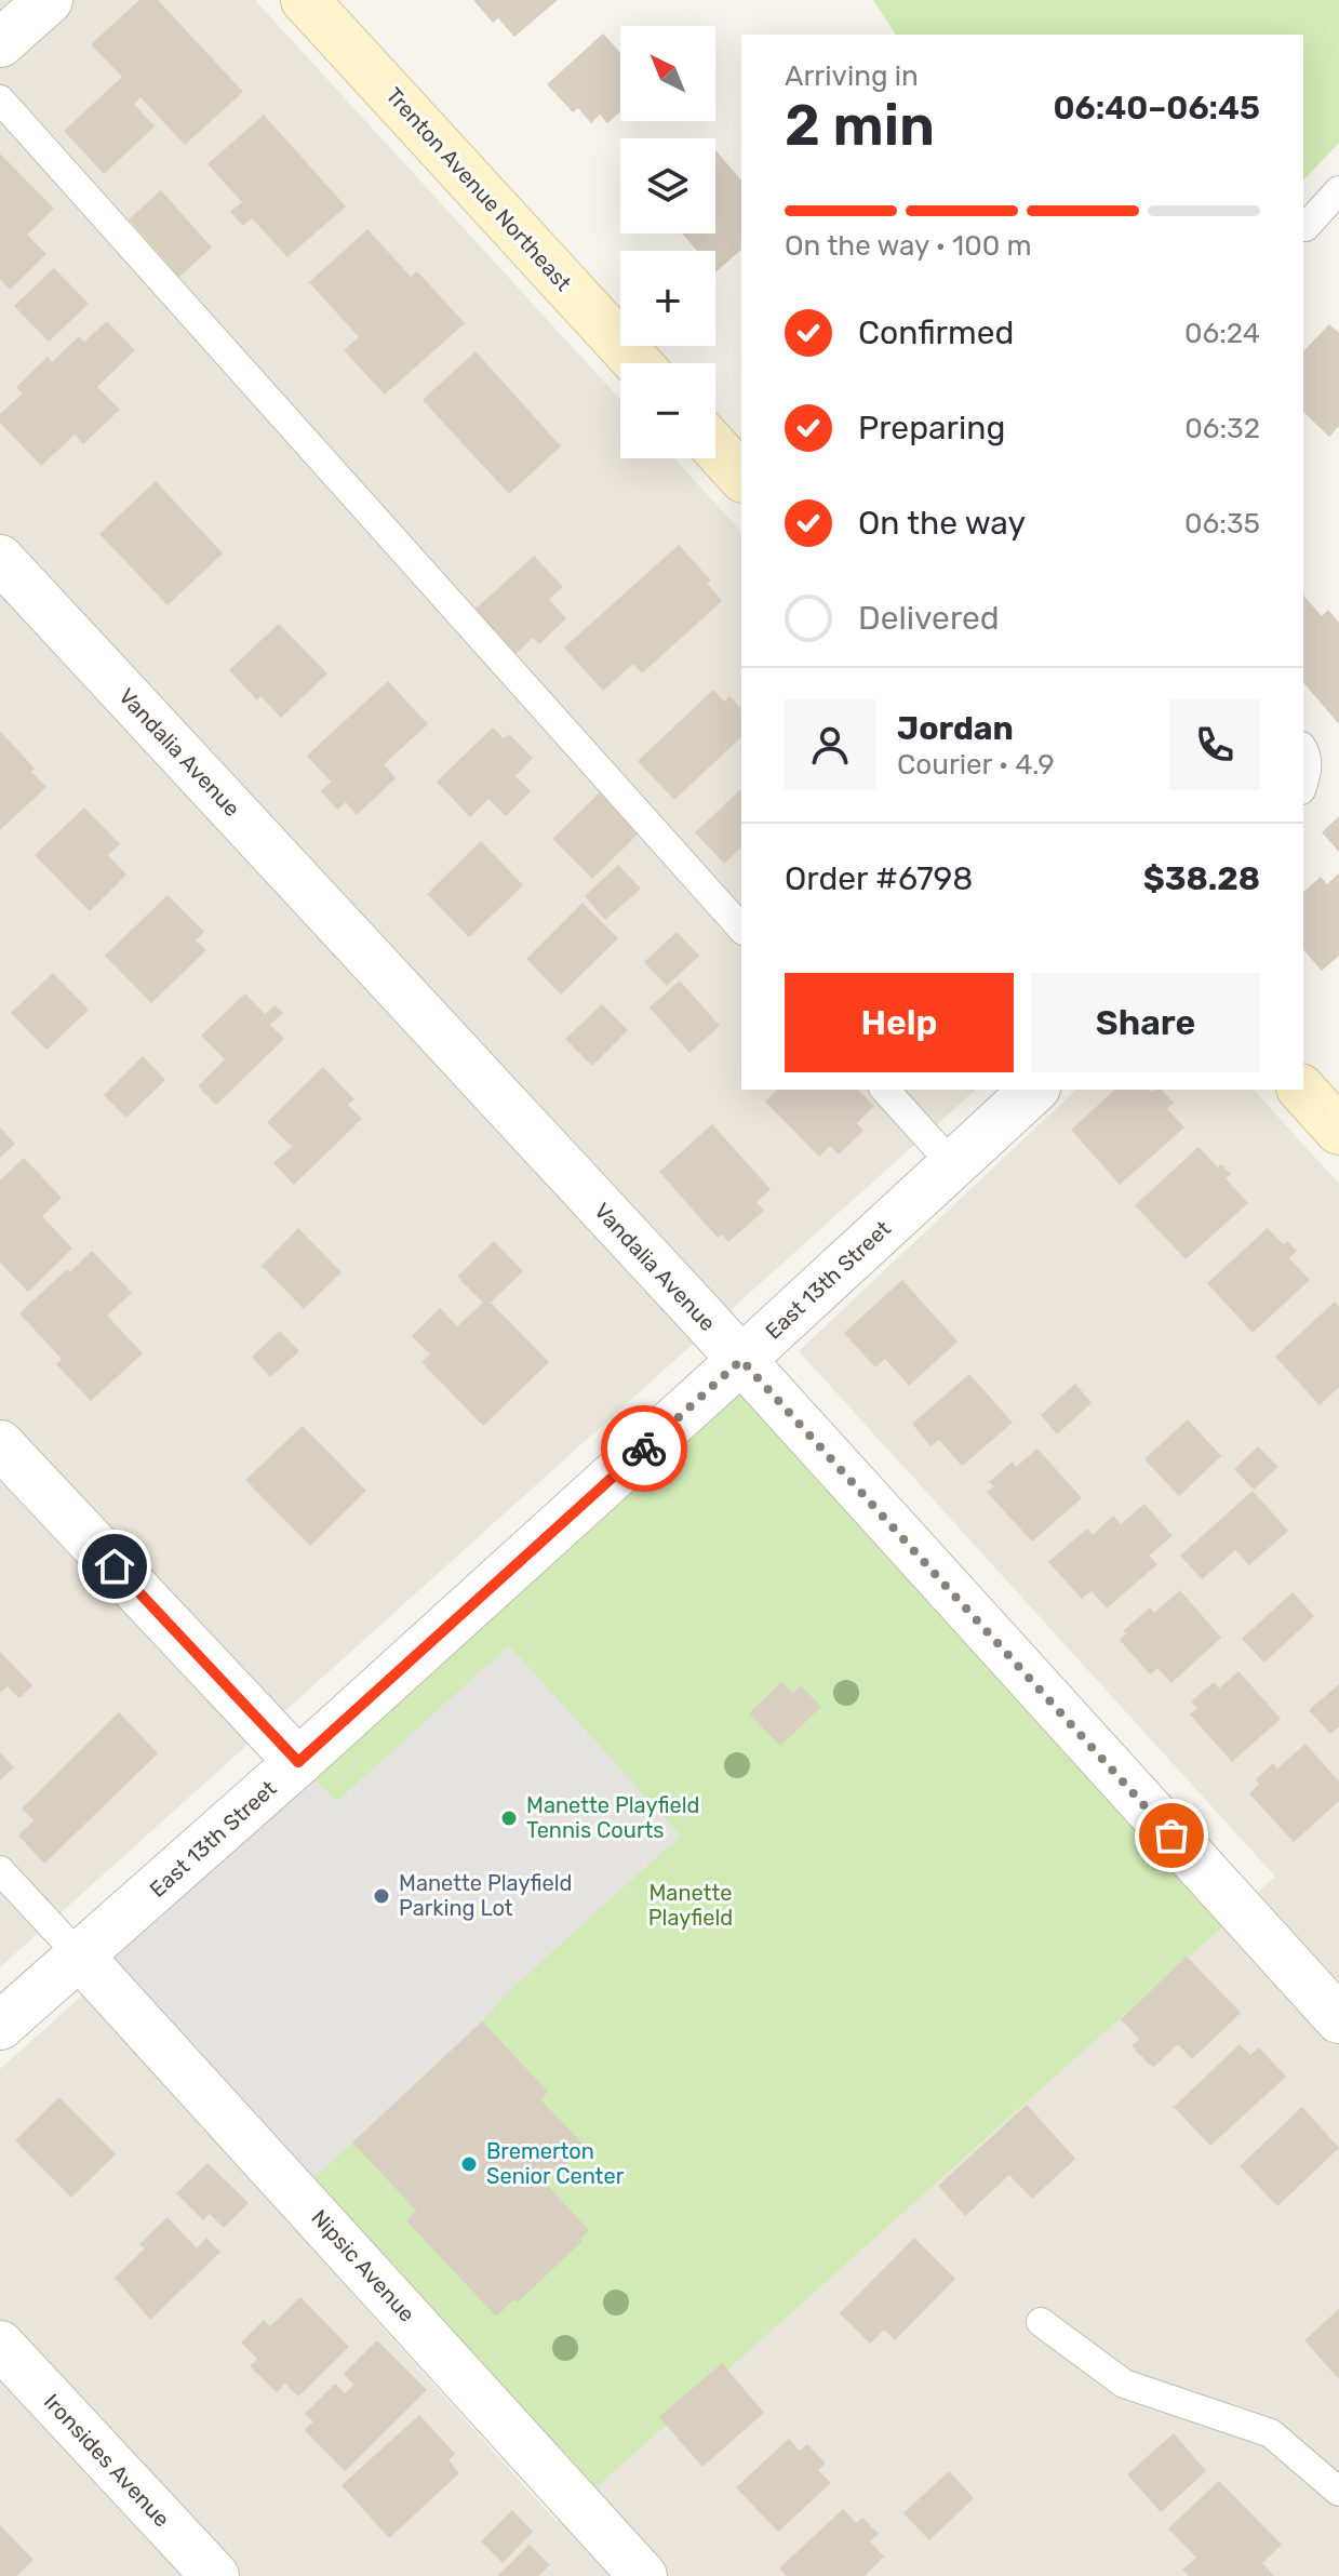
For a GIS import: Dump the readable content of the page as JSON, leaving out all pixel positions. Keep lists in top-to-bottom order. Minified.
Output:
{"streets":{"main road":["Trenton Avenue Northeast"],"street":["Vandalia Avenue","East 13th Street","Nipsic Avenue","Ironsides Avenue"]},"crossings":[["Vandalia Avenue","East 13th Street"],["East 13th Street","Nipsic Avenue"]],"parks":["Manette Playfield"],"places":["Manette Playfield Tennis Courts","Manette Playfield Parking Lot","Bremerton Senior Center"],"north":"top left","page":{"map_buttons":["+","−"],"heading":["2 min","Arriving in","06:40–06:45"],"panel":["Jordan","Courier · 4.9","Order #6798","$38.28"],"bar":"On the way · 100 m","list":[["Confirmed","06:24"],["Preparing","06:32"],["On the way","06:35"],"Delivered"],"buttons":["Help","Share"]}}
